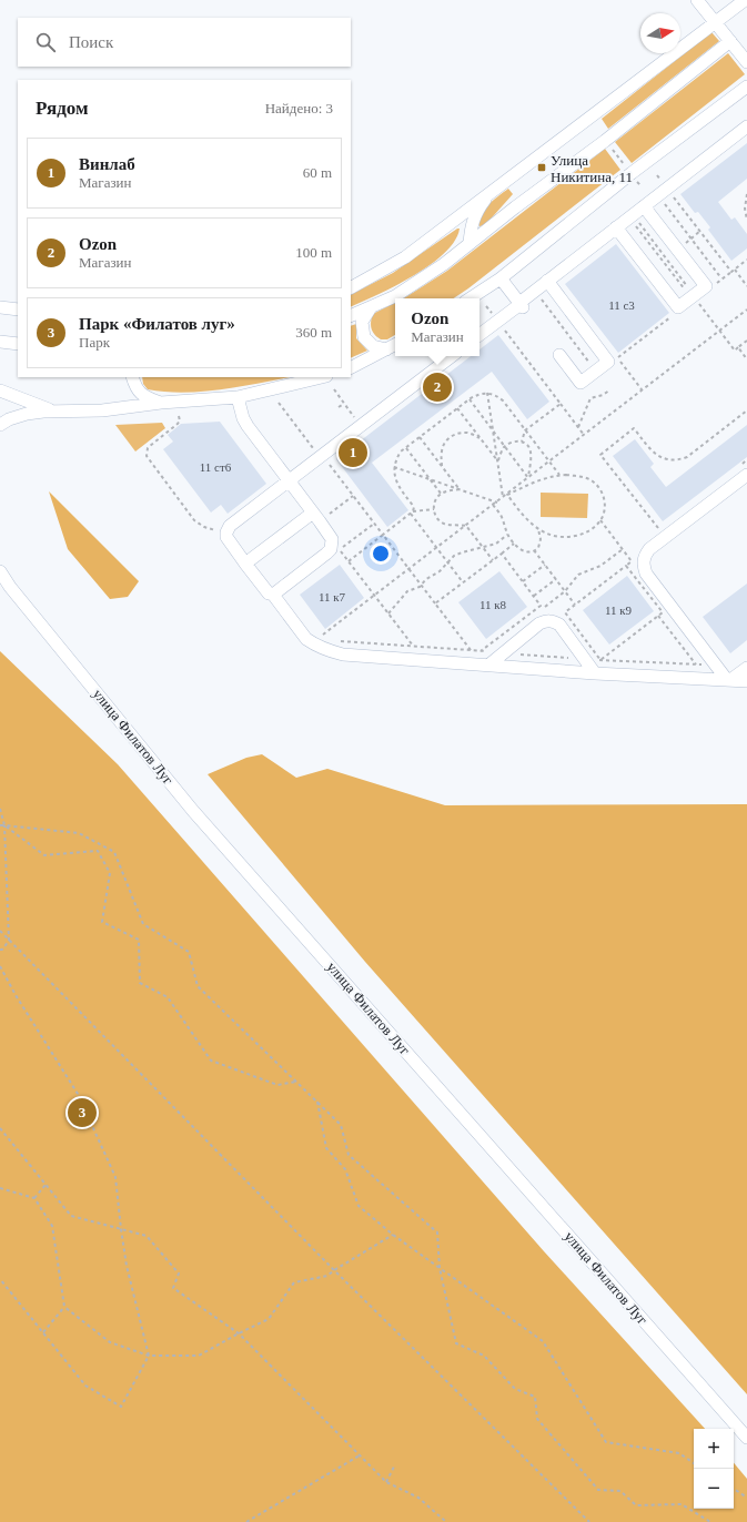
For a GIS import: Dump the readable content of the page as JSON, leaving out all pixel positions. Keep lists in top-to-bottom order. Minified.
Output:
{"streets":{"street":["улица Филатов Луг"]},"places":{"transit":["Улица Никитина, 11"]},"house_numbers":["11 с3","11 ст6","11 к7","11 к8","11 к9"],"north":"right","page":{"search":"Поиск","heading":["Рядом","Найдено: 3"],"list":[{"mark":"1","name":"Винлаб","note":"Магазин","value":"60 m"},{"mark":"2","name":"Ozon","note":"Магазин","value":"100 m"},{"mark":"3","name":"Парк «Филатов луг»","note":"Парк","value":"360 m"}],"popup":["Ozon","Магазин"],"pins":["2","1","3"],"map_buttons":["+","−"]}}
